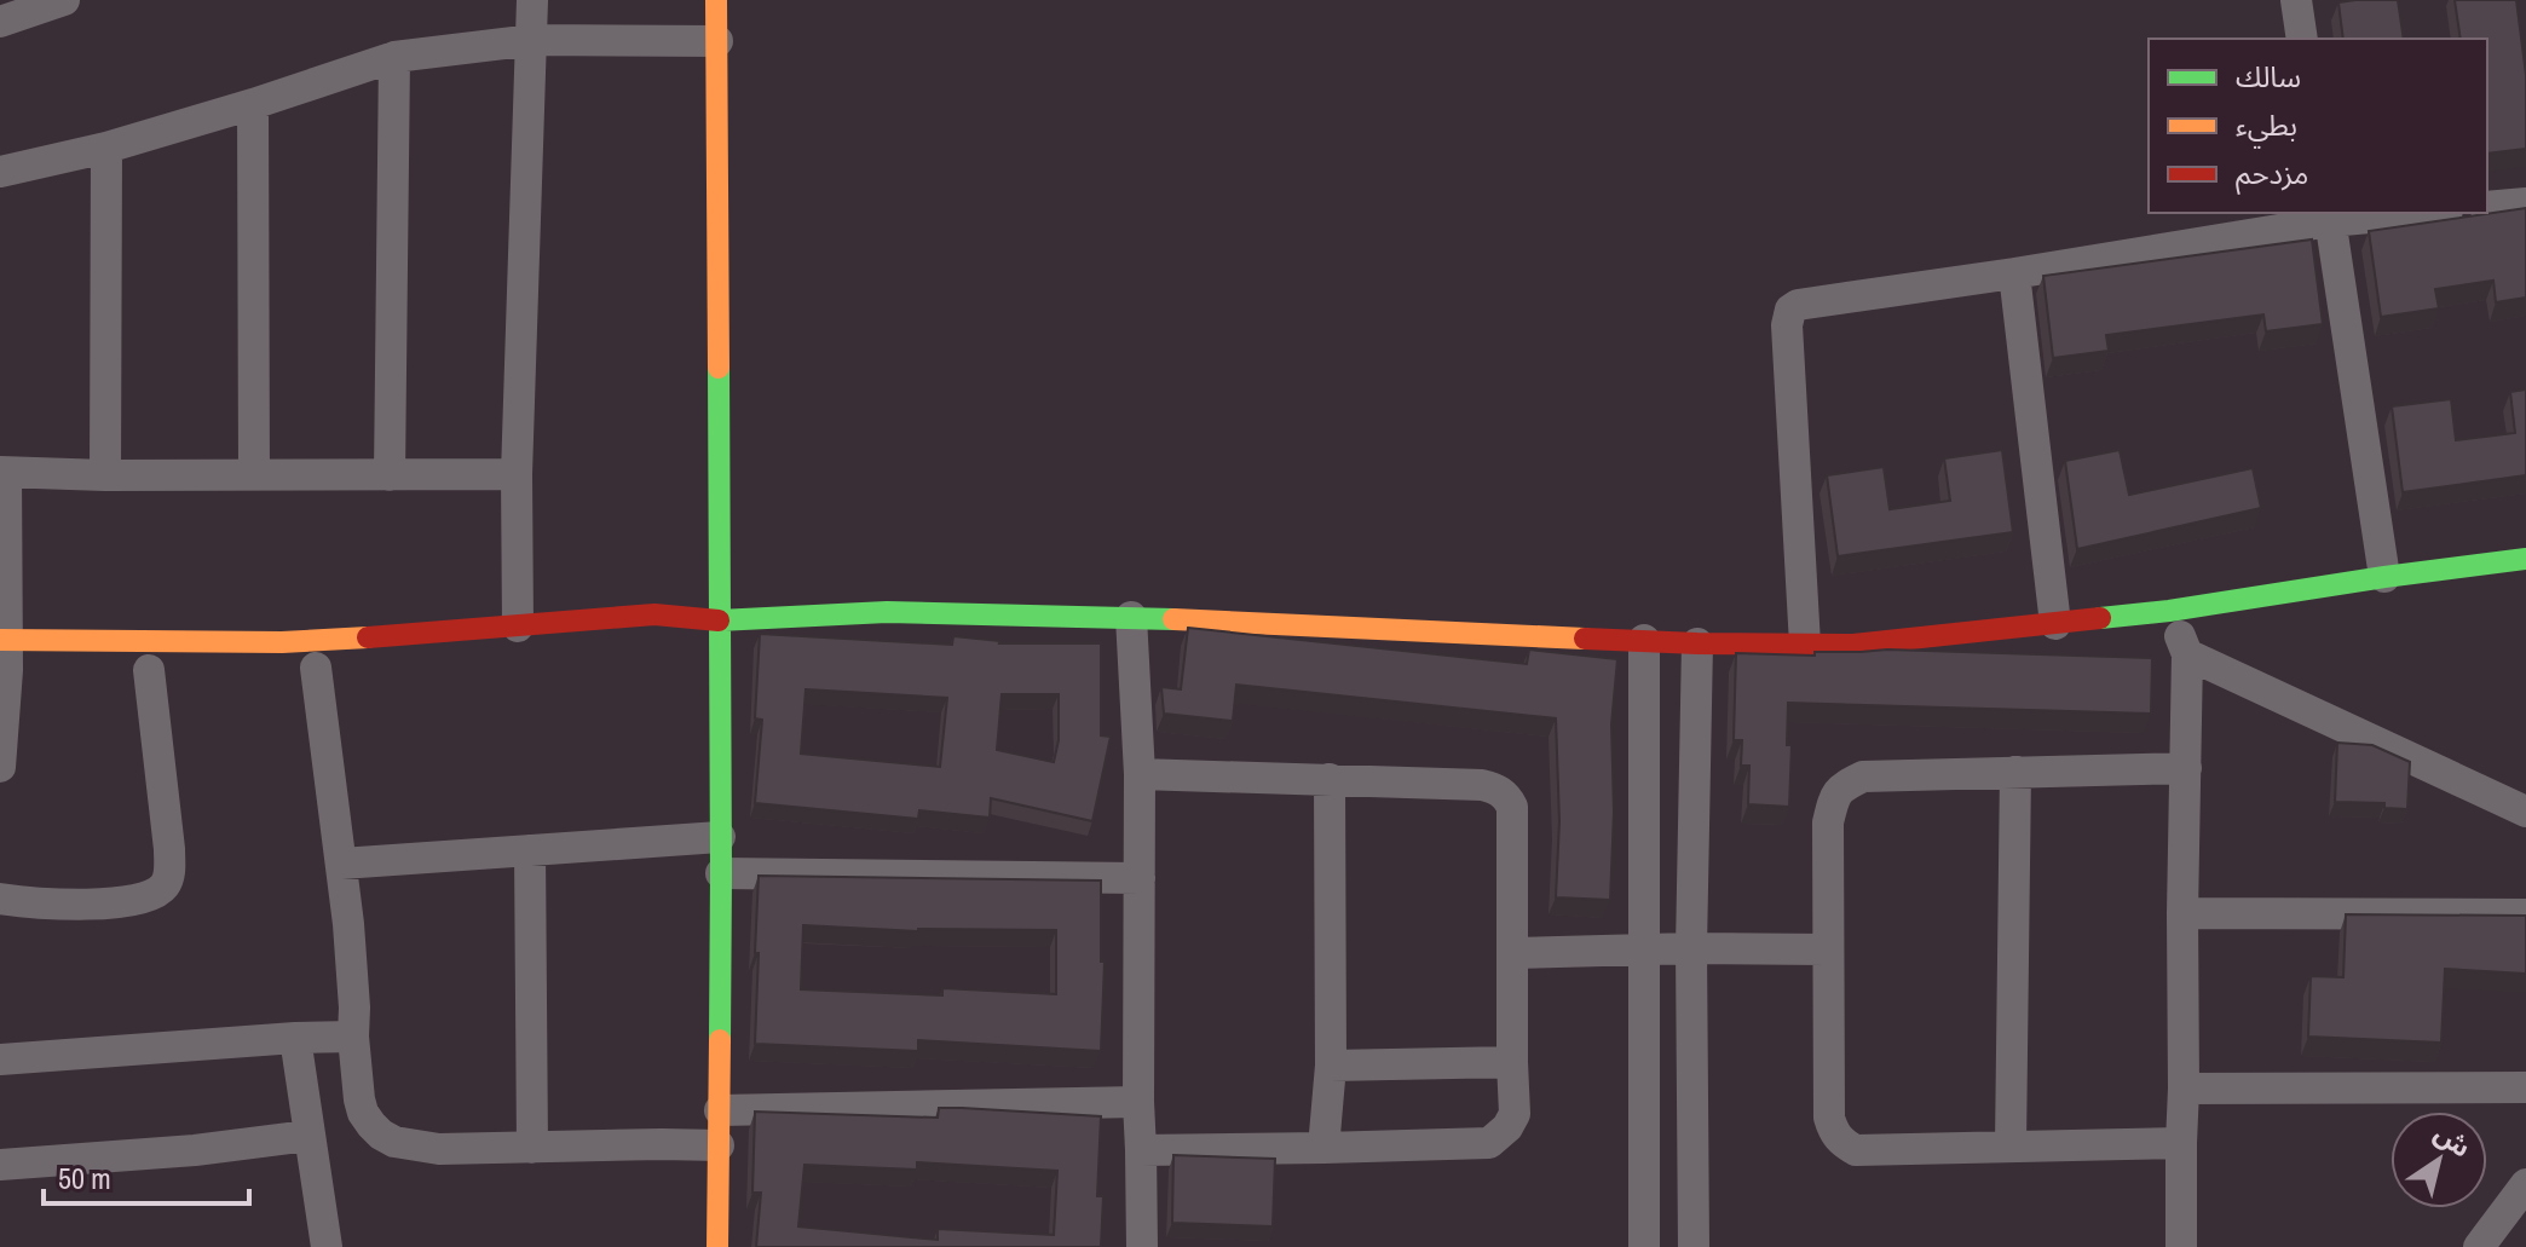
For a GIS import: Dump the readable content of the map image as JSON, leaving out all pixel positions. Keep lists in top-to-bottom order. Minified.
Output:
{"legend":["سالك","بطيء","مزدحم"],"scale_bar":"50 m","north":"top right"}
